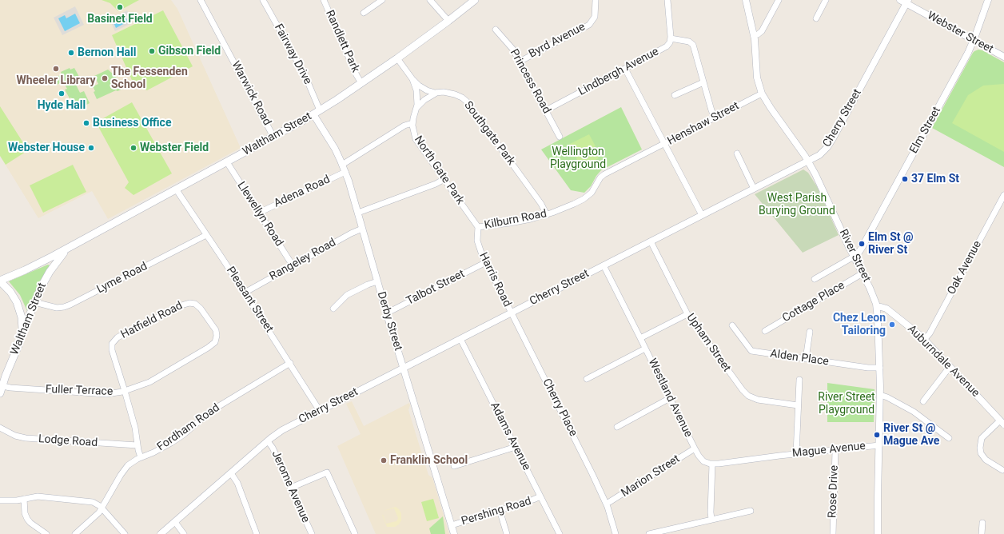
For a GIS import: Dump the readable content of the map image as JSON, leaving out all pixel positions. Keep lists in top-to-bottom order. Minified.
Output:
{"streets":{"main road":["Waltham Street"],"street":["Webster Street","Byrd Avenue","Randlett Park","Fairway Drive","Lindbergh Avenue","Princess Road","Warwick Road","Cherry Street","Henshaw Street","Elm Street","Southgate Park","North Gate Park","Adena Road","Llewellyn Road","Kilburn Road","River Street","Rangeley Road","Oak Avenue","Lyme Road","Harris Road","Talbot Street","Pleasant Street","Cottage Place","Hatfield Road","Derby Street","Upham Street","Alden Place","Auburndale Avenue","Fuller Terrace","Westland Avenue","Cherry Place","Fordham Road","Adams Avenue","Lodge Road","Mague Avenue","Marion Street","Jerome Avenue","Rose Drive","Pershing Road"]},"crossings":[["Webster Street","Cherry Street"],["Webster Street","Elm Street"],["Byrd Avenue","Princess Road"],["Randlett Park","Waltham Street"],["Fairway Drive","Waltham Street"],["Fairway Drive","Derby Street"],["Lindbergh Avenue","Princess Road"],["Warwick Road","Waltham Street"],["Cherry Street","Henshaw Street"],["Cherry Street","River Street"],["Cherry Street","Harris Road"],["Cherry Street","Pleasant Street"],["Cherry Street","Derby Street"],["Cherry Street","Upham Street"],["Cherry Street","Westland Avenue"],["Cherry Street","Cherry Place"],["Cherry Street","Adams Avenue"],["Cherry Street","Jerome Avenue"],["Henshaw Street","Kilburn Road"],["Henshaw Street","River Street"],["Elm Street","River Street"],["Southgate Park","North Gate Park"],["Southgate Park","Kilburn Road"],["Waltham Street","North Gate Park"],["Waltham Street","Llewellyn Road"],["Waltham Street","Lyme Road"],["Waltham Street","Pleasant Street"],["Waltham Street","Derby Street"],["Waltham Street","Fuller Terrace"],["North Gate Park","Kilburn Road"],["North Gate Park","Harris Road"],["Adena Road","Llewellyn Road"],["Adena Road","Derby Street"],["Llewellyn Road","Rangeley Road"],["Kilburn Road","Harris Road"],["River Street","Cottage Place"],["River Street","Alden Place"],["River Street","Auburndale Avenue"],["River Street","Mague Avenue"],["Rangeley Road","Pleasant Street"],["Rangeley Road","Derby Street"],["Oak Avenue","Auburndale Avenue"],["Lyme Road","Pleasant Street"],["Harris Road","Talbot Street"],["Harris Road","Cherry Place"],["Talbot Street","Derby Street"],["Pleasant Street","Fordham Road"],["Hatfield Road","Fuller Terrace"],["Hatfield Road","Fordham Road"],["Hatfield Road","Lodge Road"],["Derby Street","Pershing Road"],["Westland Avenue","Mague Avenue"],["Westland Avenue","Marion Street"],["Cherry Place","Marion Street"],["Adams Avenue","Pershing Road"],["Mague Avenue","Rose Drive"]],"parks":["Wellington Playground","West Parish Burying Ground","River Street Playground"],"places":["Basinet Field","Gibson Field","Bernon Hall","Wheeler Library","The Fessenden School","Hyde Hall","Business Office","Webster House","Webster Field","37 Elm St","Elm St @ River St","Chez Leon Tailoring","River St @ Mague Ave","Franklin School"]}
